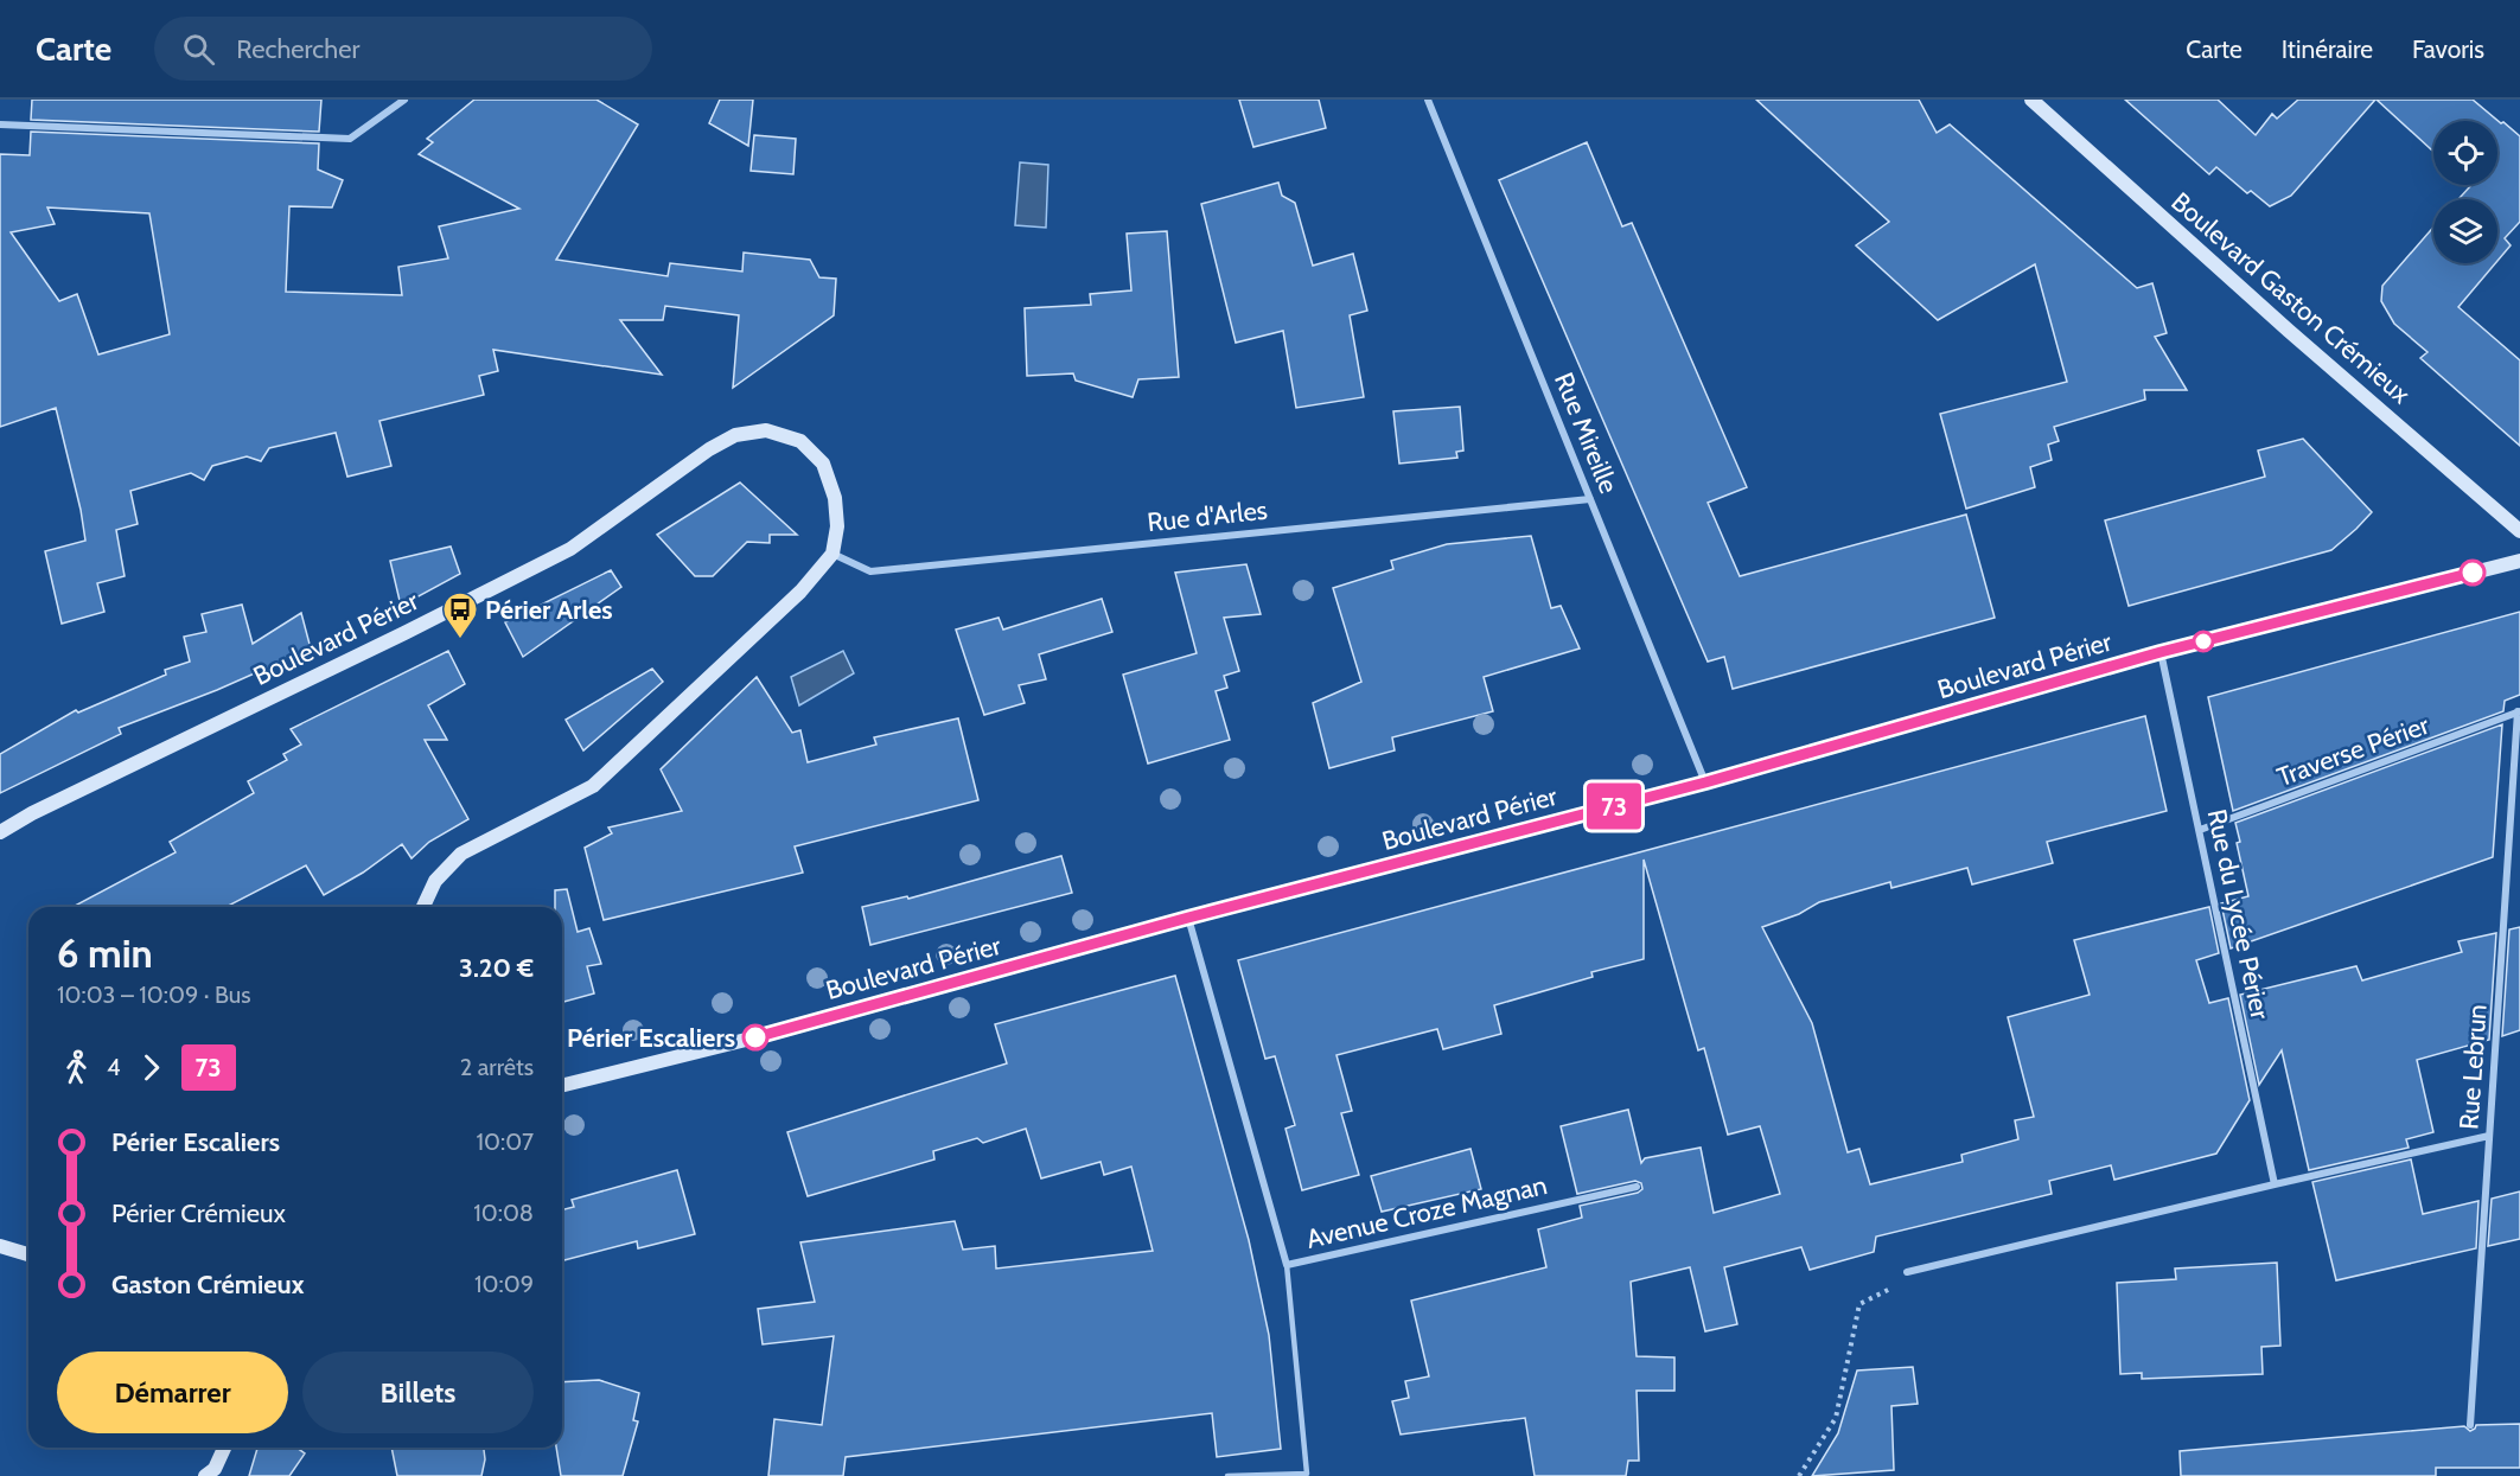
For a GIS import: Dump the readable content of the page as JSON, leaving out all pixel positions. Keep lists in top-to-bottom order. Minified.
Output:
{"streets":{"street":["Boulevard Gaston Crémieux","Rue Mireille","Rue d'Arles","Boulevard Périer","Traverse Périer","Rue du Lycée Périer","Rue Lebrun","Avenue Croze Magnan"]},"crossings":[["Rue Mireille","Rue d'Arles"],["Rue Mireille","Boulevard Périer"],["Rue d'Arles","Boulevard Périer"],["Boulevard Périer","Rue du Lycée Périer"],["Boulevard Périer","Avenue Croze Magnan"],["Traverse Périer","Rue du Lycée Périer"],["Traverse Périer","Rue Lebrun"]],"places":{"bus stop":["Périer Arles"],"other":["Périer Escaliers"]},"lines":["bus line 73"],"page":{"header":"Carte","search":"Rechercher","nav":["Carte","Itinéraire","Favoris"],"on_map":"73","heading":["6 min","10:03 – 10:09 · Bus","3.20 €"],"legs":["4","73","2 arrêts"],"list":[{"name":"Périer Escaliers","value":"10:07"},{"name":"Périer Crémieux","value":"10:08"},{"name":"Gaston Crémieux","value":"10:09"}],"buttons":["Démarrer","Billets"]}}
